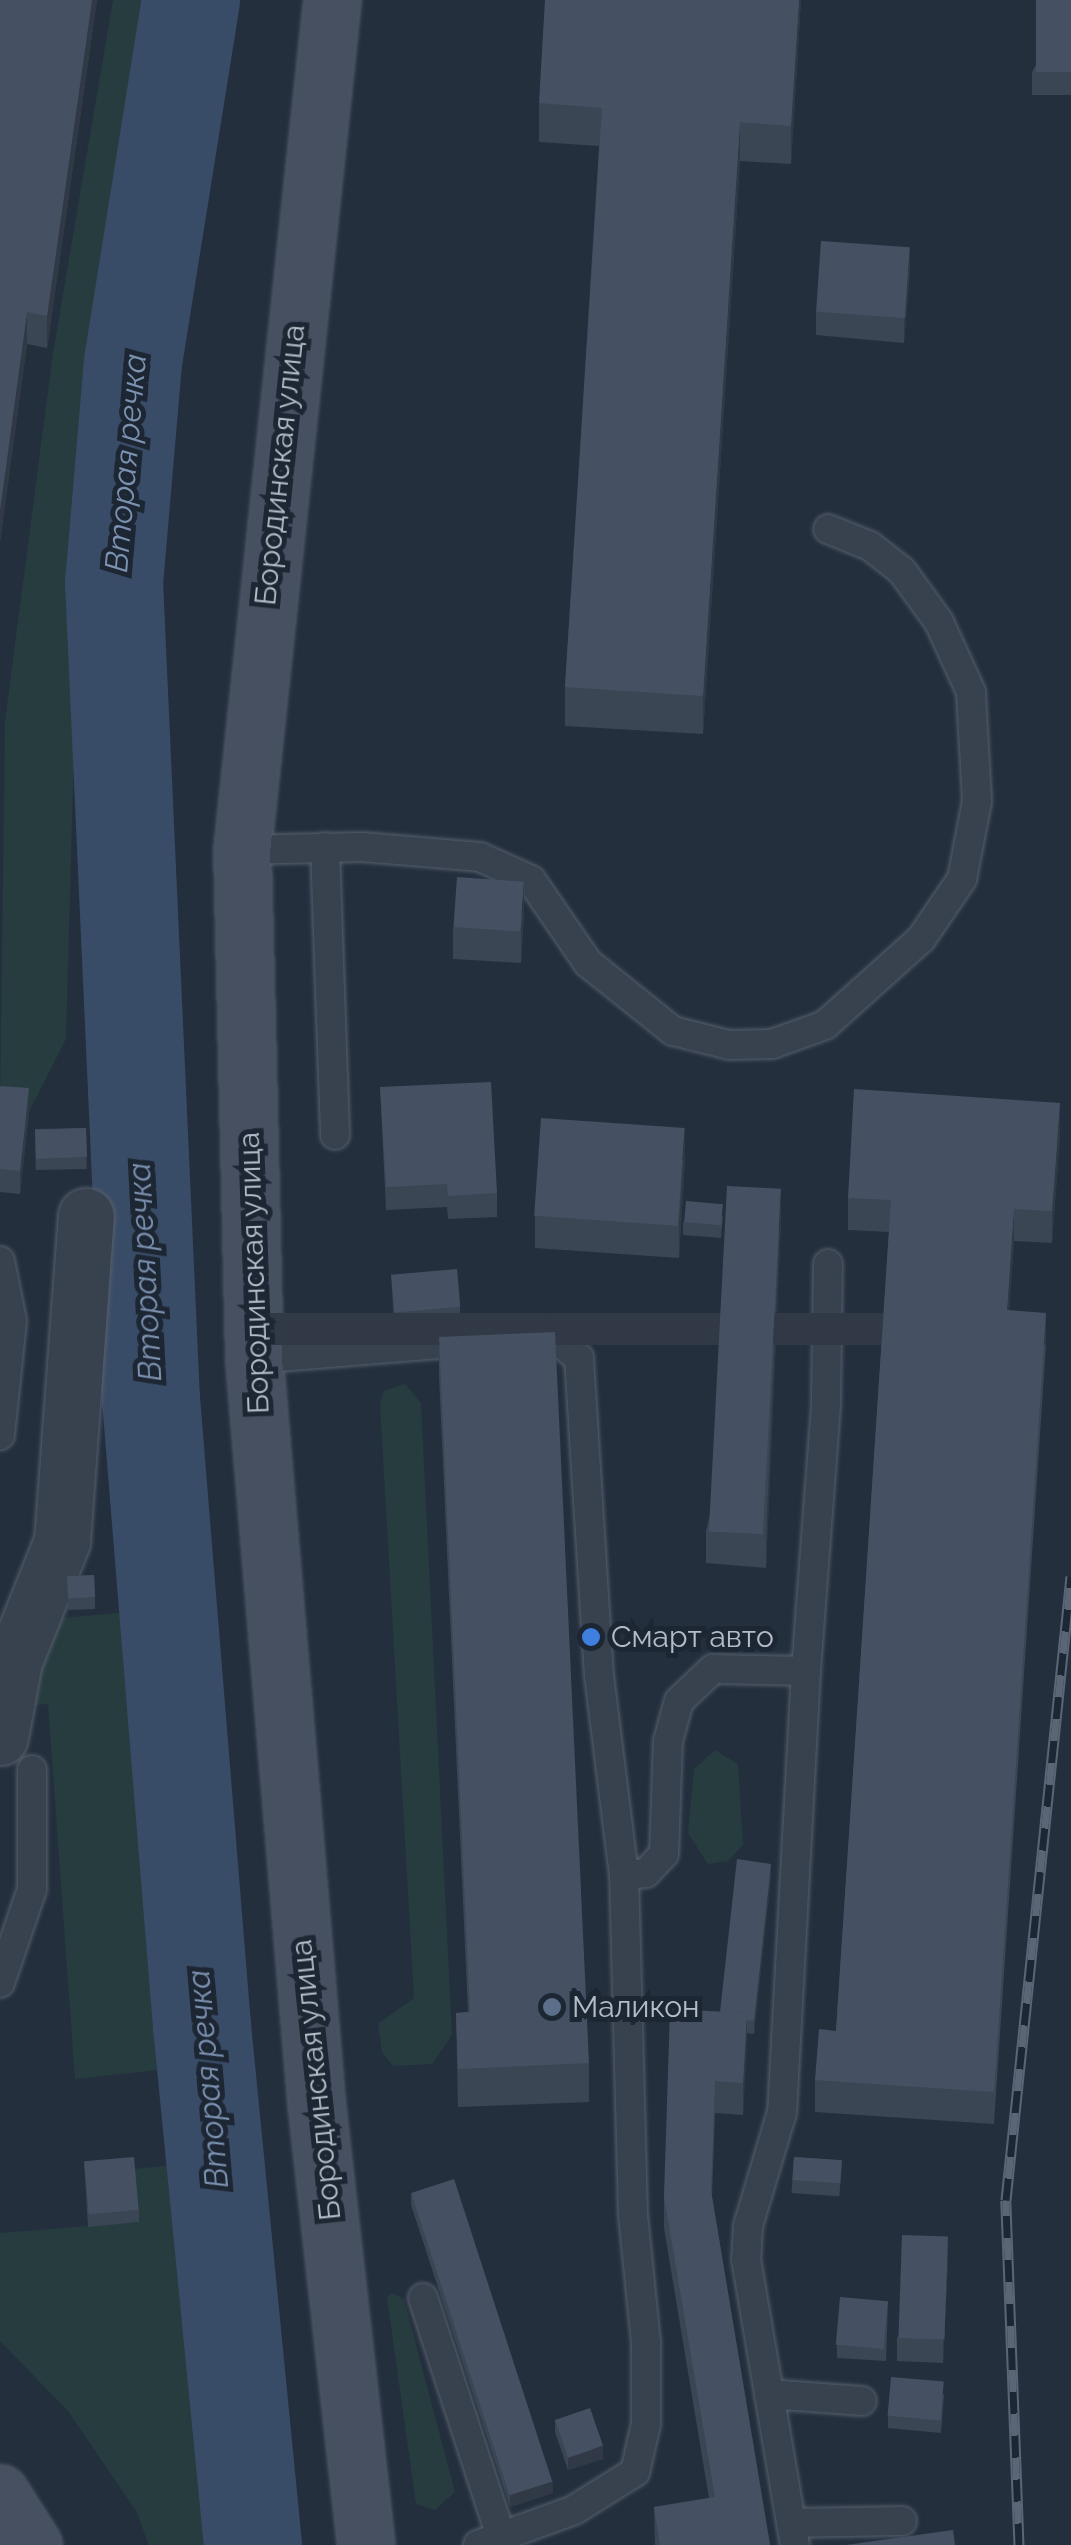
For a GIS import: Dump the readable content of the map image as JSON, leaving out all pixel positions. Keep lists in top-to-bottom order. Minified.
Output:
{"streets":{"main road":["Бородинская улица"]},"water":["Вторая речка"],"places":["Смарт авто","Маликон"]}
